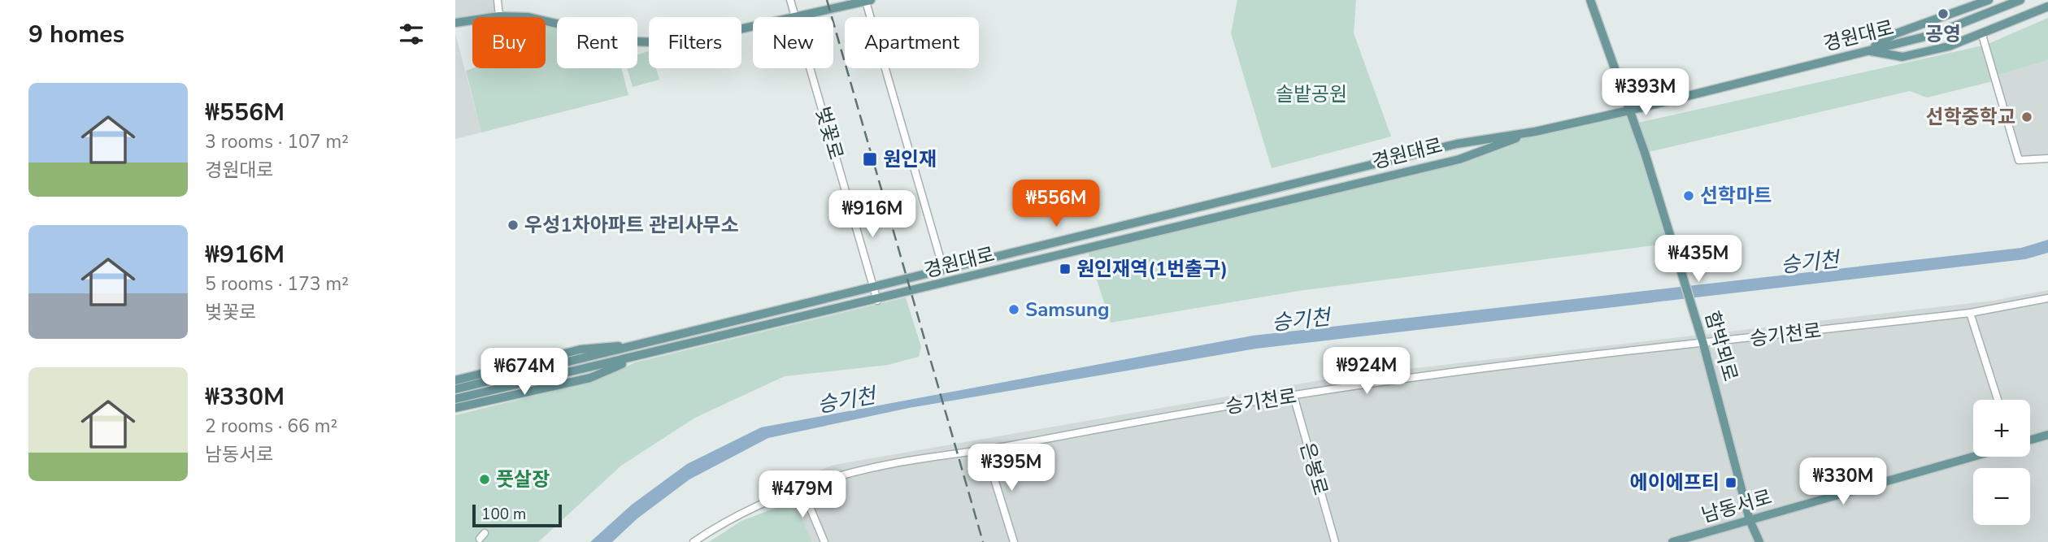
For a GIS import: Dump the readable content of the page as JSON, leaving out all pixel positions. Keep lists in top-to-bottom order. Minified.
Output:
{"streets":{"main road":["경원대로","함박뫼로","남동서로"],"street":["벚꽃로","승기천로","은봉로"]},"crossings":[["경원대로","벚꽃로"],["경원대로","함박뫼로"],["승기천로","함박뫼로"],["승기천로","은봉로"],["함박뫼로","남동서로"]],"water":["승기천"],"parks":["솔밭공원"],"places":{"other":["공영","선학중학교","선학마트","우성1차아파트 관리사무소","Samsung","풋살장"],"transit":["원인재","원인재역(1번출구)","에이에프티"]},"scale_bar":"100 m","page":{"heading":"9 homes","chip":["Buy","Rent","Filters","New","Apartment"],"list":[{"name":"₩556M","note":"3 rooms · 107 m² · 경원대로"},{"name":"₩916M","note":"5 rooms · 173 m² · 벚꽃로"},{"name":"₩330M","note":"2 rooms · 66 m² · 남동서로"}],"price":["₩393M","₩556M","₩916M","₩435M","₩924M","₩674M","₩395M","₩330M","₩479M"],"map_buttons":["+","−"],"scale":"100 m"}}
